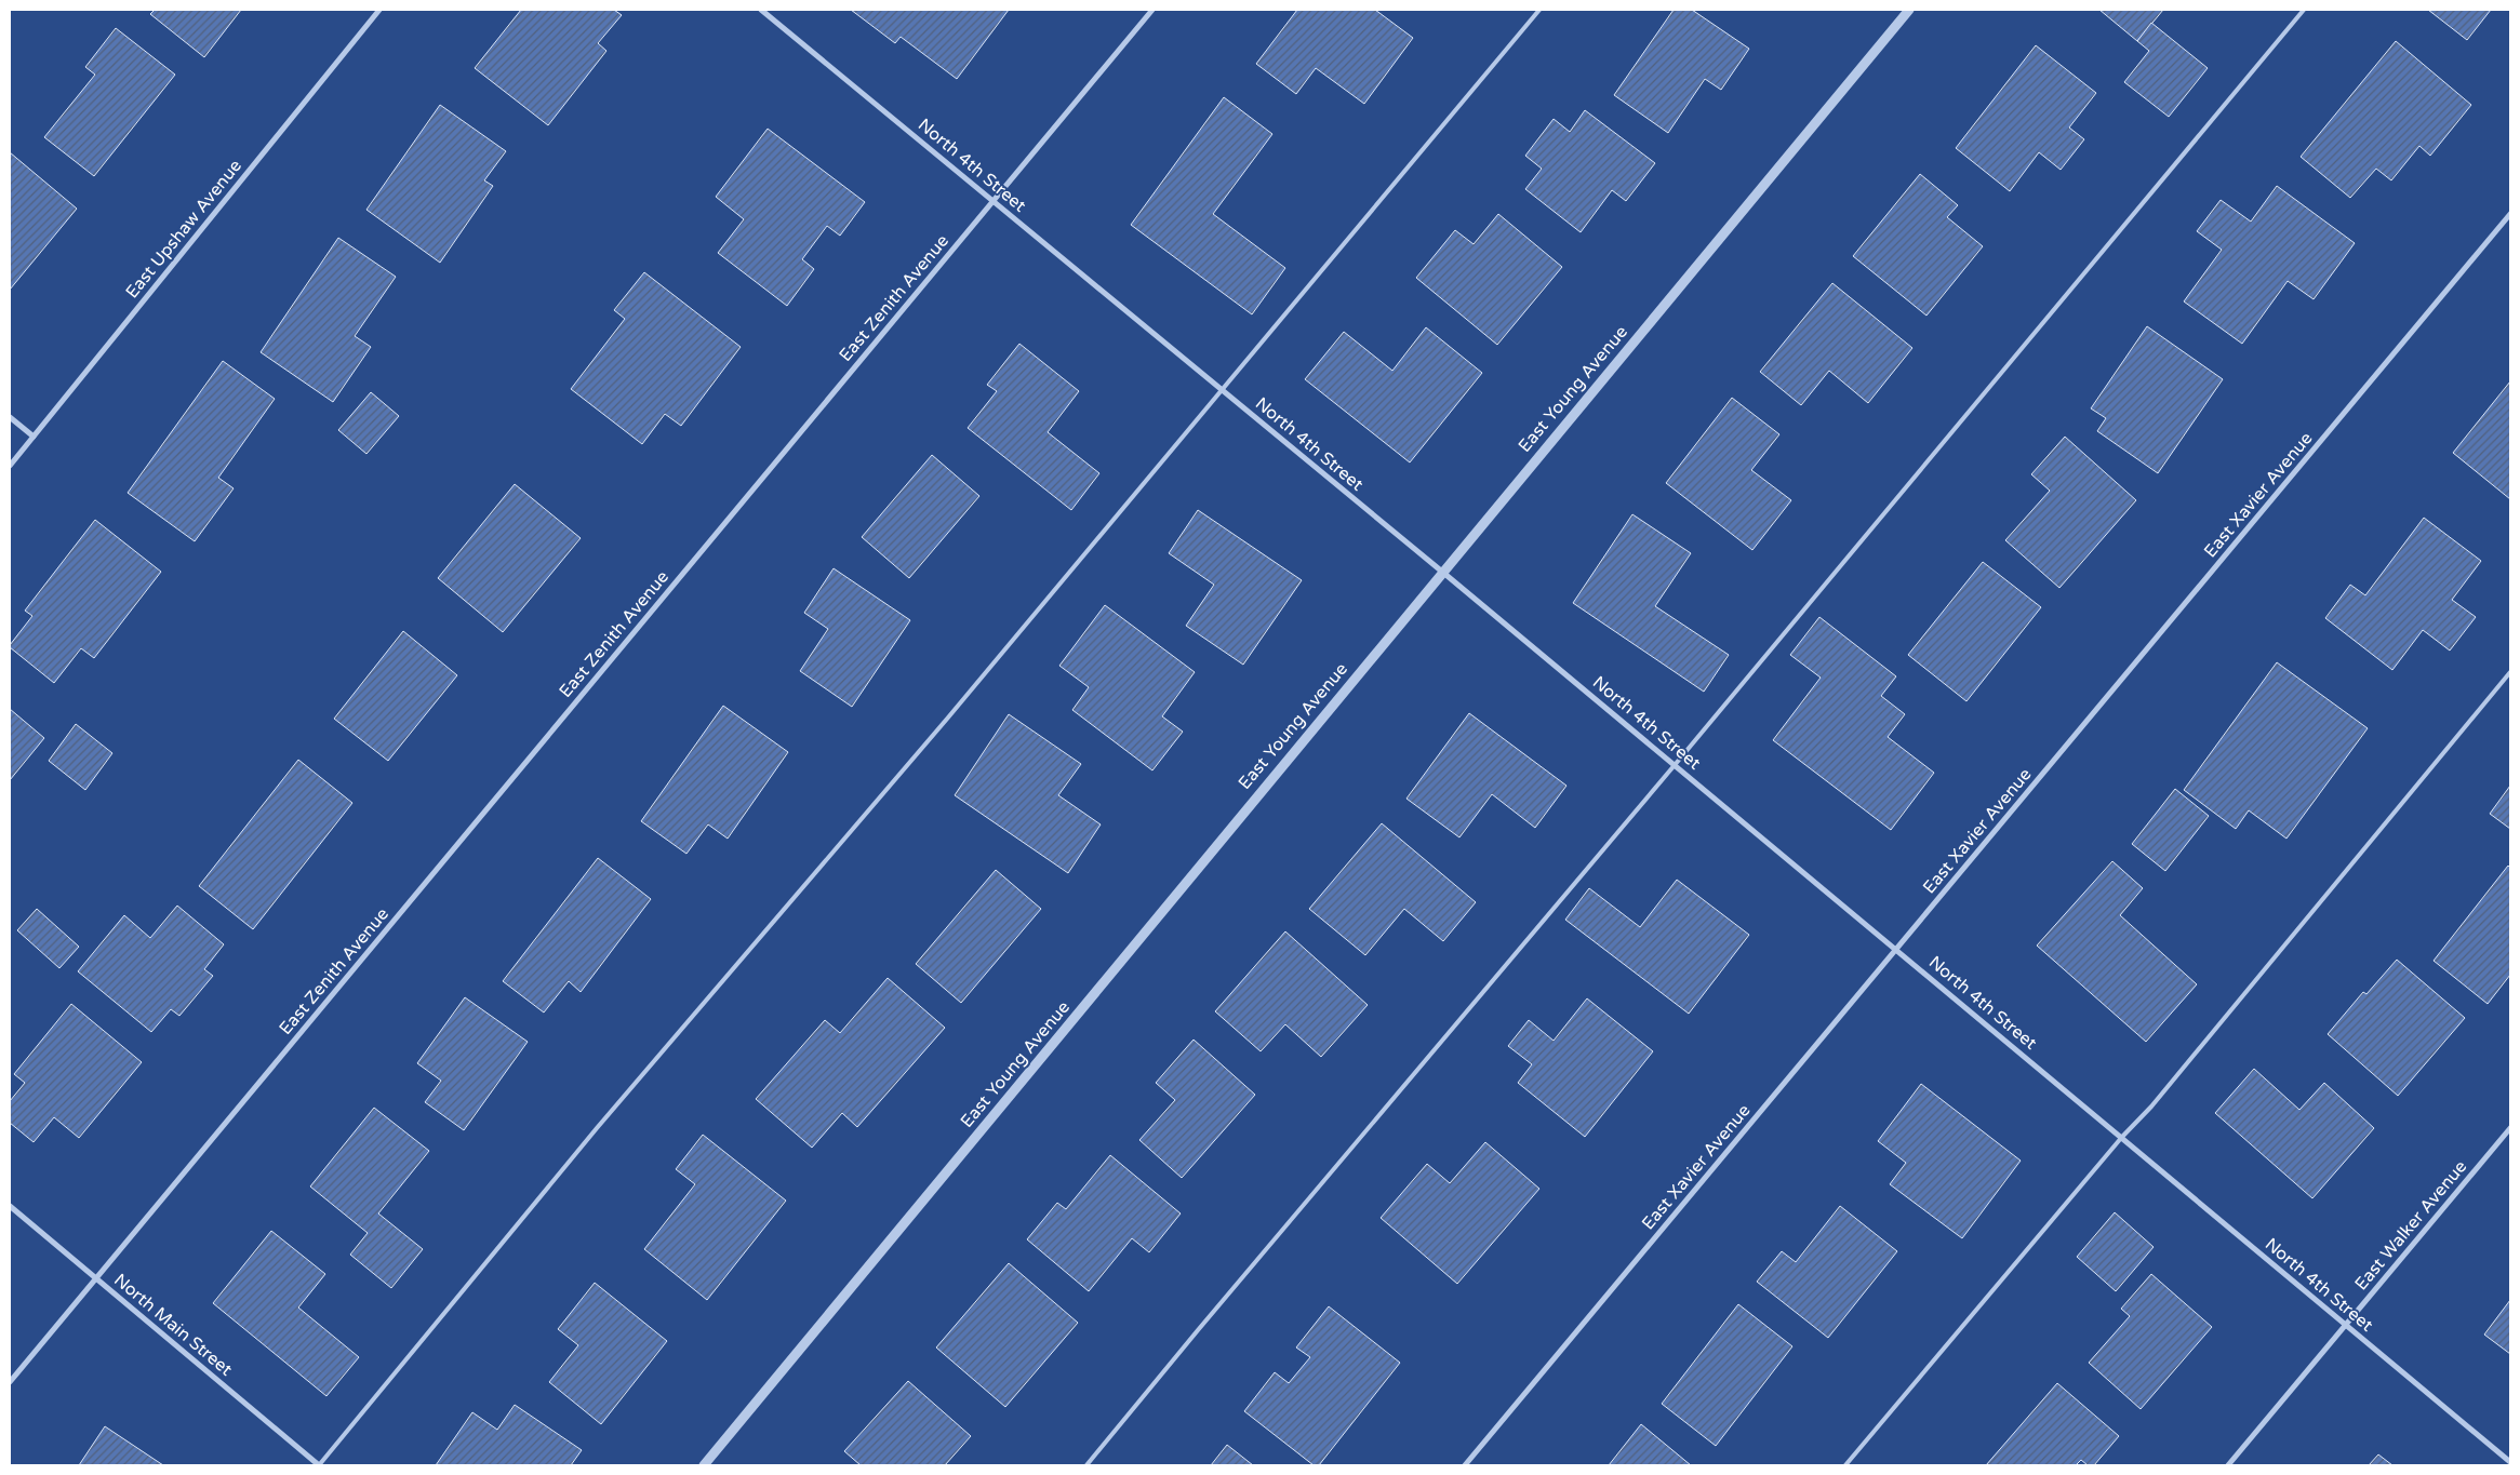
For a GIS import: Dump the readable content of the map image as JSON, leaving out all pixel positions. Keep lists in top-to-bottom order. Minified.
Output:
{"streets":{"street":["North 4th Street","East Upshaw Avenue","East Zenith Avenue","East Young Avenue","East Xavier Avenue","East Walker Avenue","North Main Street"]},"crossings":[["North 4th Street","East Zenith Avenue"],["North 4th Street","East Young Avenue"],["North 4th Street","East Xavier Avenue"],["North 4th Street","East Walker Avenue"],["East Zenith Avenue","North Main Street"]]}
